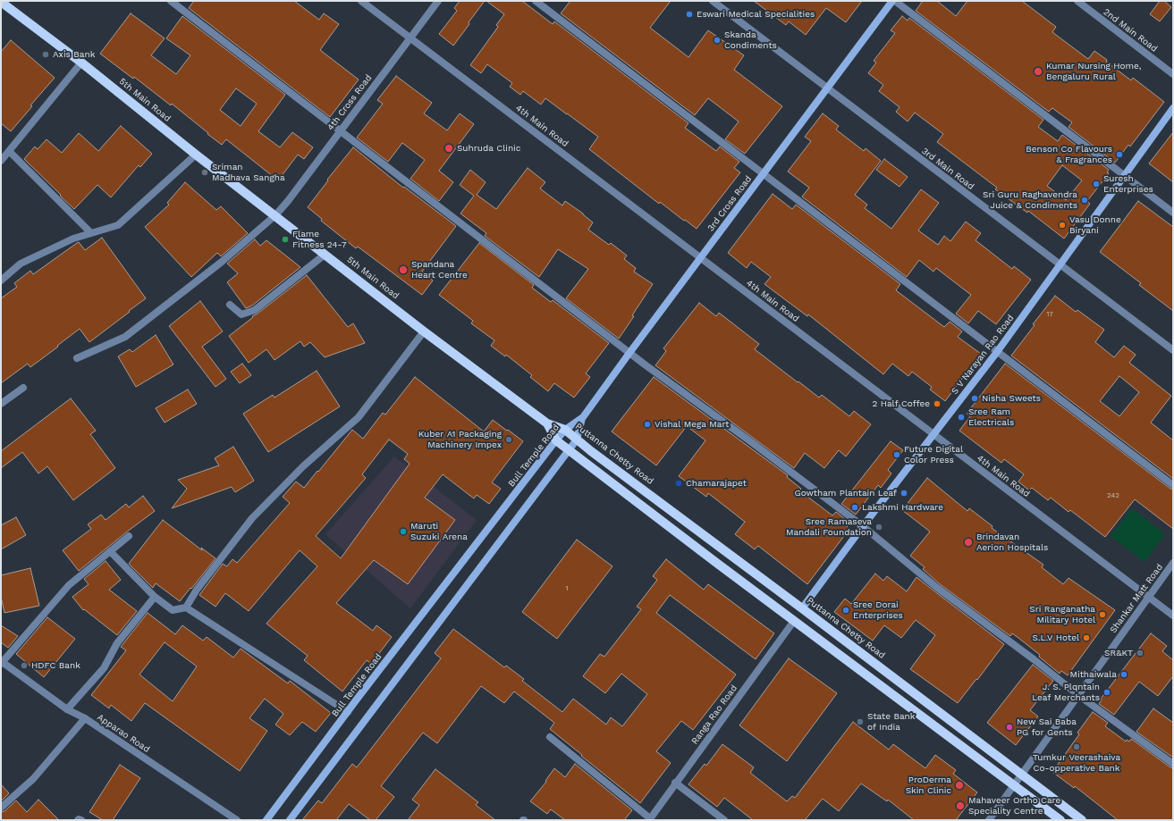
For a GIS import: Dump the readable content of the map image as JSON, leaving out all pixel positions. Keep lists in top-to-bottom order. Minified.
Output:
{"streets":{"main road":["5th Main Road","3rd Cross Road","S V Narayan Rao Road","Puttanna Chetty Road","Bull Temple Road"],"street":["2nd Main Road","4th Cross Road","4th Main Road","3rd Main Road","Shankar Matt Road","Ranga Rao Road","Apparao Road"]},"crossings":[["5th Main Road","4th Cross Road"],["5th Main Road","Puttanna Chetty Road"],["4th Cross Road","4th Main Road"],["4th Main Road","3rd Cross Road"],["4th Main Road","S V Narayan Rao Road"],["4th Main Road","Shankar Matt Road"],["3rd Main Road","3rd Cross Road"],["3rd Main Road","S V Narayan Rao Road"],["3rd Cross Road","Bull Temple Road"],["S V Narayan Rao Road","Puttanna Chetty Road"],["Puttanna Chetty Road","Bull Temple Road"],["Puttanna Chetty Road","Shankar Matt Road"]],"places":["Eswari Medical Specialities","Skanda Condiments","Axis Bank","Kumar Nursing Home, Bengaluru Rural","Suhruda Clinic","Benson Co Flavours & Fragrances","Sriman Madhava Sangha","Suresh Enterprises","Sri Guru Raghavendra Juice & Condiments","Vasu Donne Biryani","Flame Fitness 24-7","Spandana Heart Centre","Nisha Sweets","2 Half Coffee","Sree Ram Electricals","Vishal Mega Mart","Kuber A1 Packaging Machinery Impex","Future Digital Color Press","Chamarajapet","Gowtham Plantain Leaf","Lakshmi Hardware","Sree Ramaseva Mandali Foundation","Maruti Suzuki Arena","Brindavan Aerion Hospitals","Sree Dorai Enterprises","Sri Ranganatha Military Hotel","S.L.V Hotel","SR&KT","HDFC Bank","Mithaiwala","J. S. Plqntain Leaf Merchants","State Bank of India","New Sai Baba PG for Gents","Tumkur Veerashaiva Co-opperative Bank","ProDerma Skin Clinic","Mahaveer Ortho Care Speciality Centre"],"house_numbers":["17","242","1"]}
